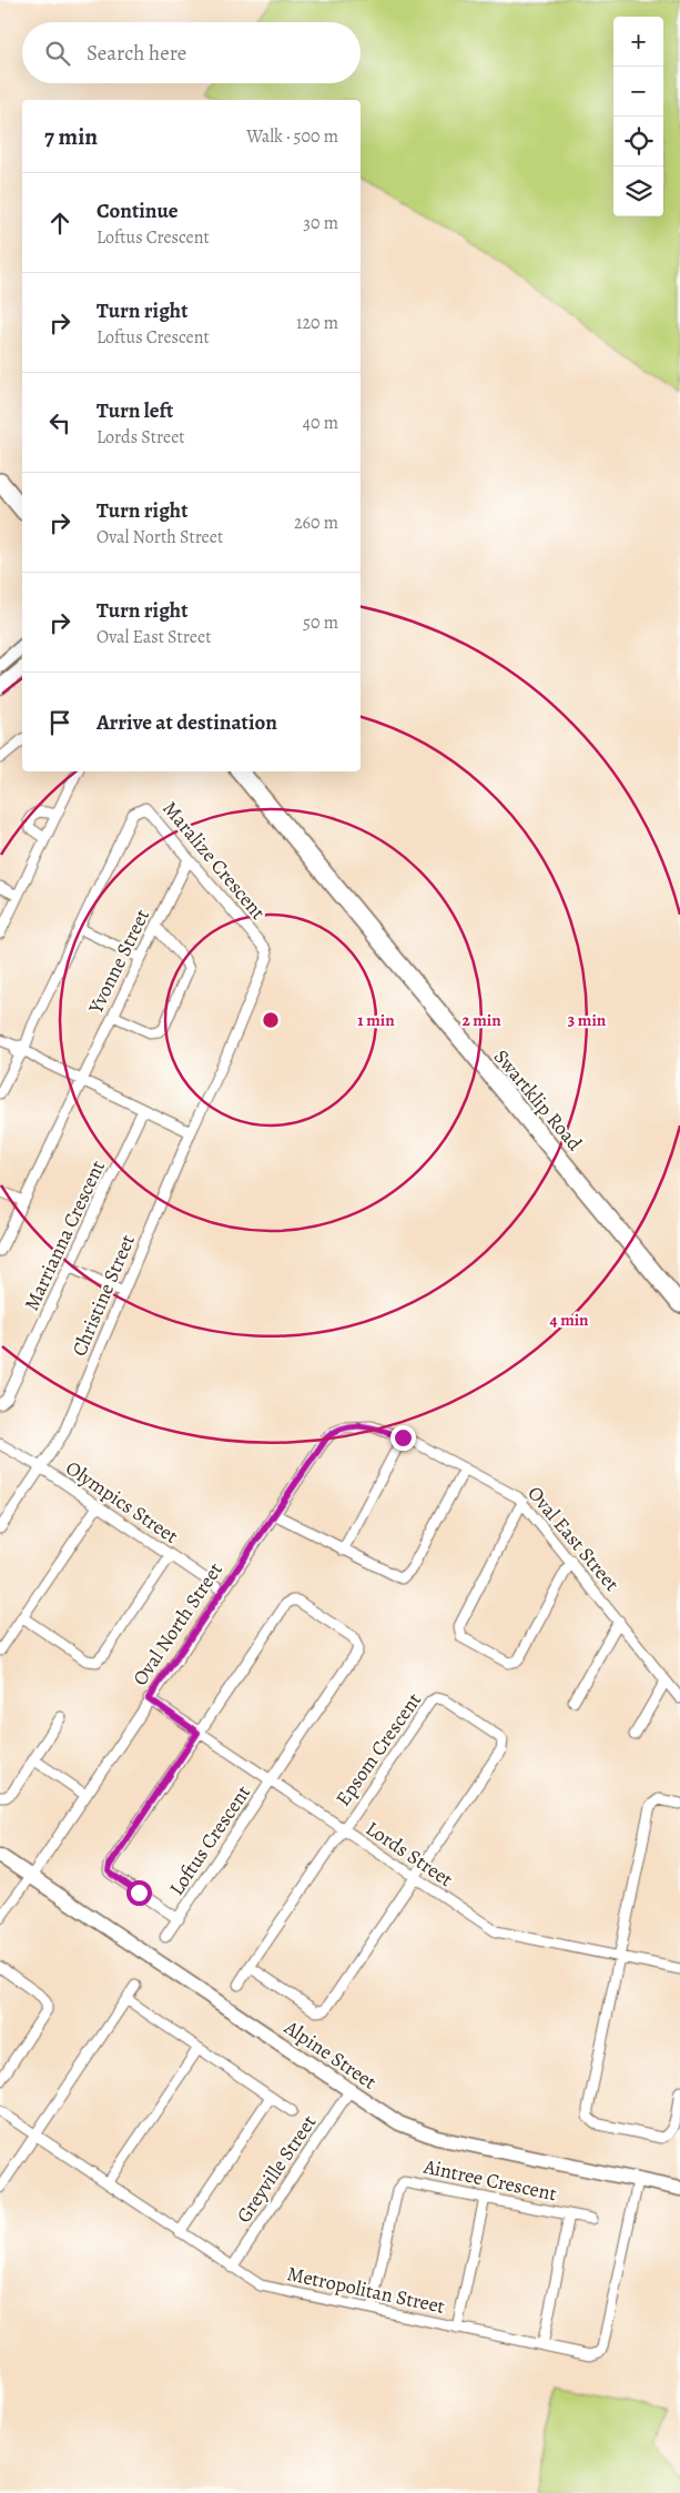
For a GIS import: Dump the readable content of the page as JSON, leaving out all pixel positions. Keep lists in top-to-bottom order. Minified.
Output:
{"streets":{"main road":["Swartklip Road"],"street":["Maralize Crescent","Yvonne Street","Marrianna Crescent","Christine Street","Olympics Street","Oval East Street","Oval North Street","Epsom Crescent","Loftus Crescent","Lords Street","Alpine Street","Greyville Street","Aintree Crescent","Metropolitan Street"]},"crossings":[["Maralize Crescent","Yvonne Street"],["Maralize Crescent","Christine Street"],["Christine Street","Olympics Street"],["Olympics Street","Oval North Street"],["Oval East Street","Oval North Street"],["Oval North Street","Lords Street"],["Oval North Street","Alpine Street"],["Epsom Crescent","Lords Street"],["Loftus Crescent","Lords Street"],["Alpine Street","Greyville Street"],["Alpine Street","Metropolitan Street"],["Greyville Street","Metropolitan Street"],["Aintree Crescent","Metropolitan Street"]],"page":{"map_buttons":["+","−"],"search":"Search here","heading":["7 min","Walk · 500 m"],"list":[["Continue","Loftus Crescent","30 m"],["Turn right","Loftus Crescent","120 m"],["Turn left","Lords Street","40 m"],["Turn right","Oval North Street","260 m"],["Turn right","Oval East Street","50 m"],"Arrive at destination"]},"rings":["1 min","2 min","3 min","4 min"]}
